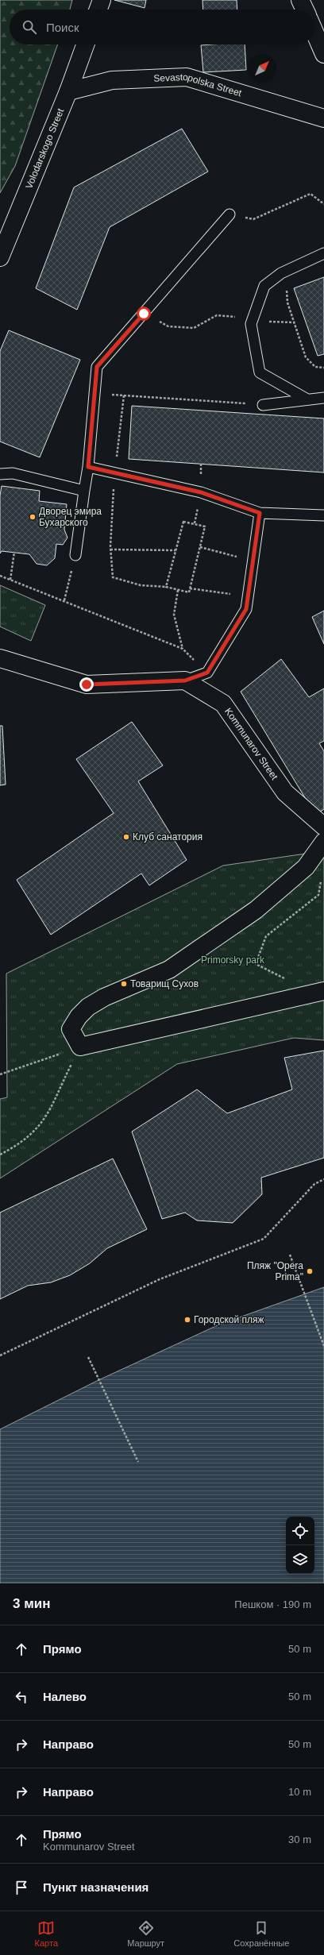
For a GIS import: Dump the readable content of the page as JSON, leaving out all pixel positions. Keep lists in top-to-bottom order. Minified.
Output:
{"streets":{"street":["Sevastopolska Street","Volodarskogo Street","Kommunarov Street"]},"crossings":[["Sevastopolska Street","Volodarskogo Street"]],"parks":["Primorsky park"],"places":["Дворец эмира Бухарского","Клуб санатория","Товарищ Сухов","Пляж \"Opera Prima\"","Городской пляж"],"north":"top right","page":{"search":"Поиск","heading":["3 мин","Пешком · 190 m"],"list":[["Прямо","50 m"],["Налево","50 m"],["Направо","50 m"],["Направо","10 m"],["Прямо","Kommunarov Street","30 m"],"Пункт назначения"],"nav":["Карта","Маршрут","Сохранённые"]}}
